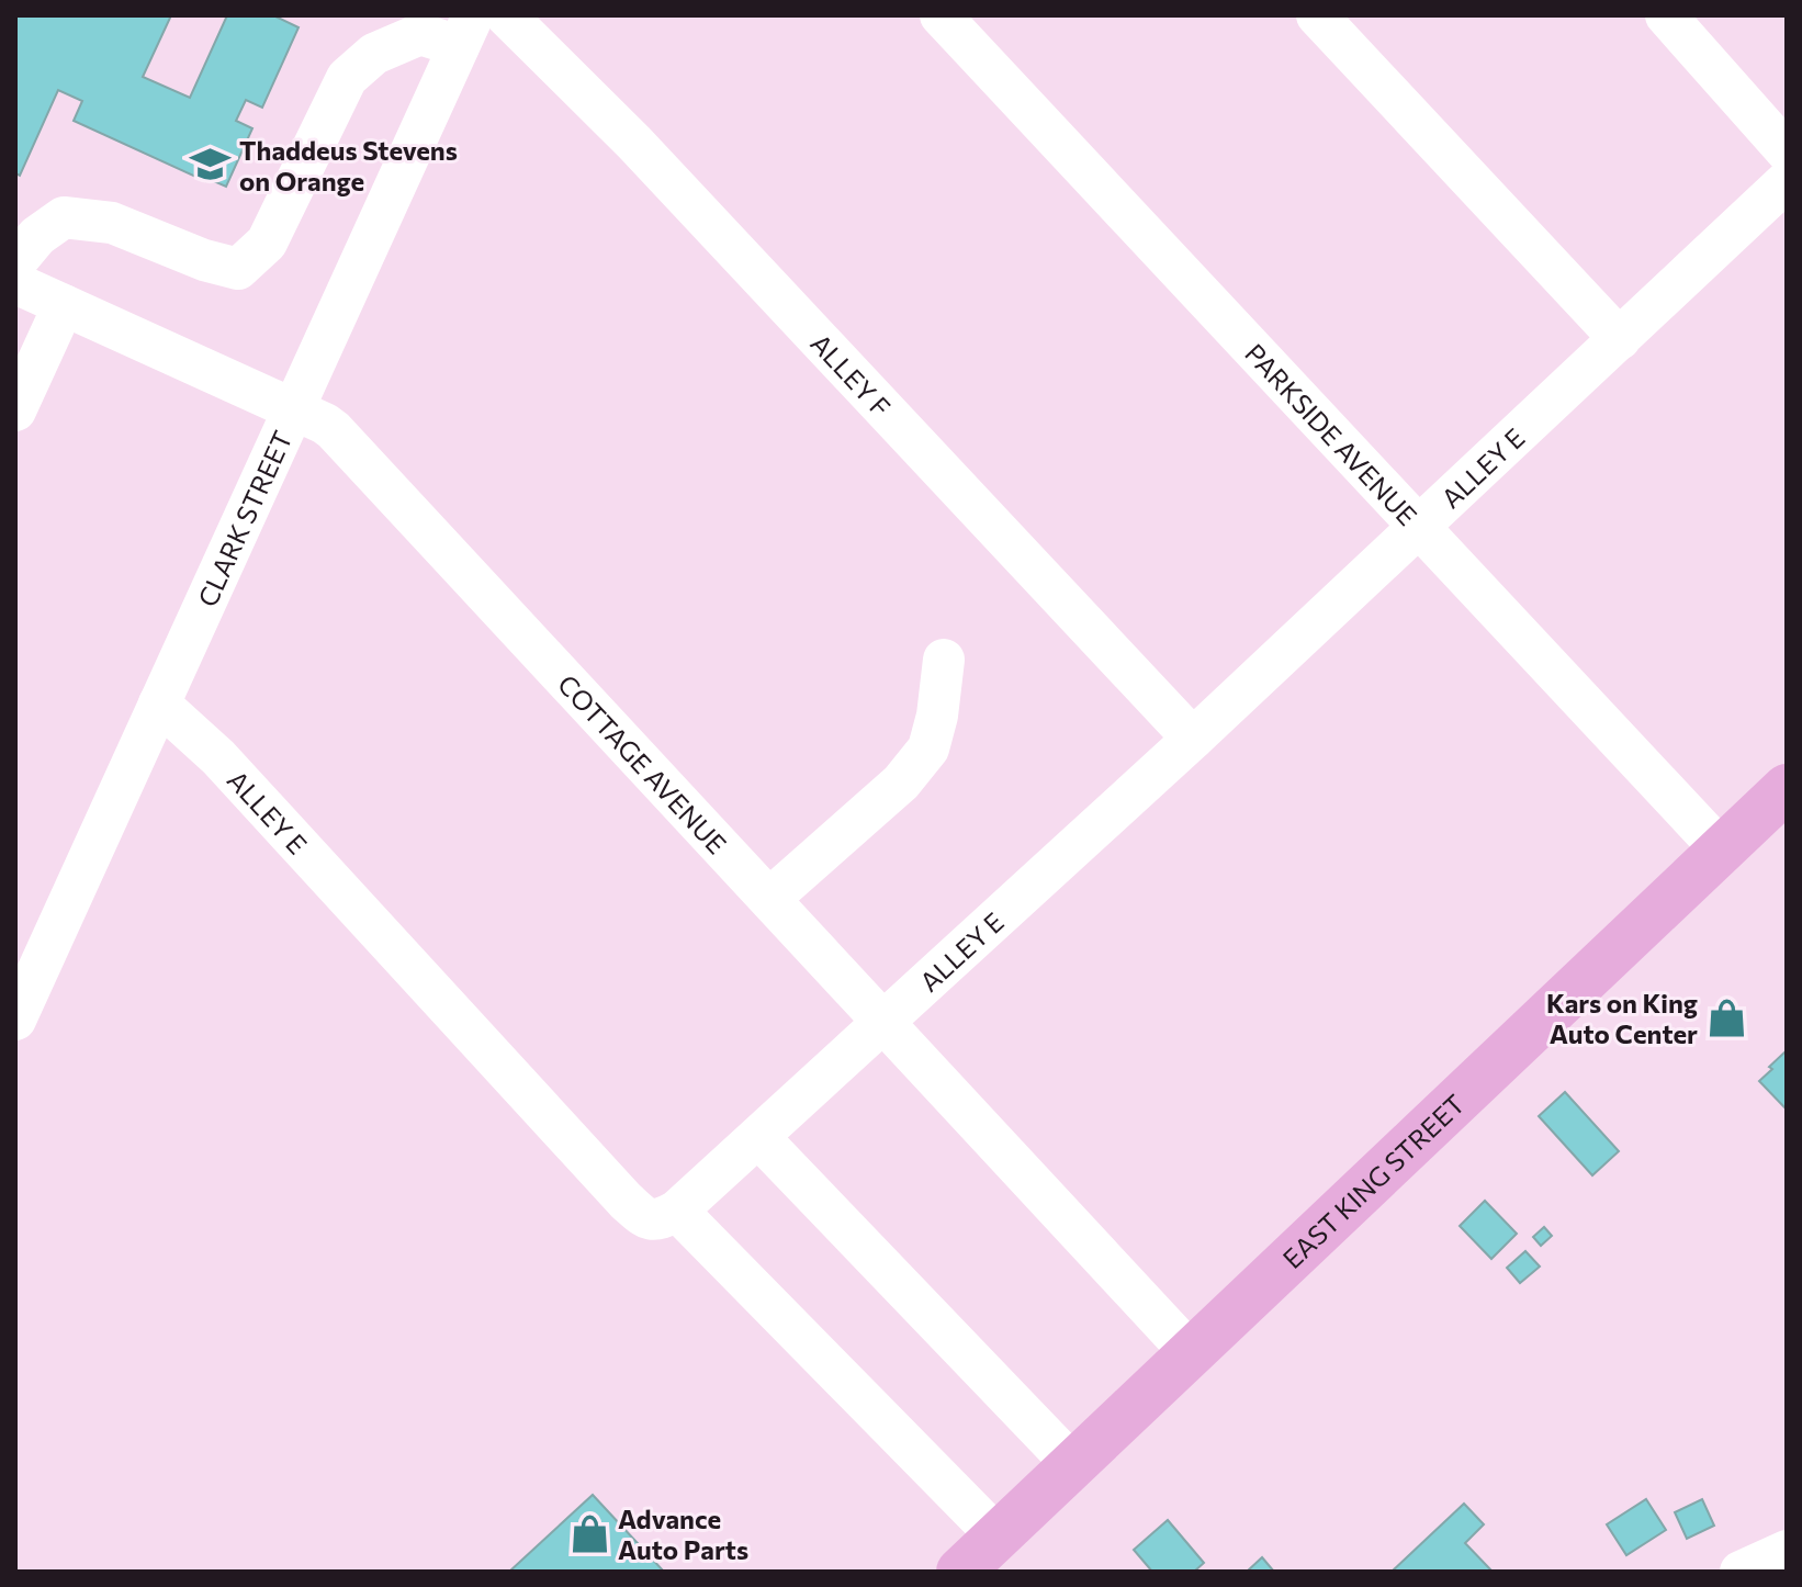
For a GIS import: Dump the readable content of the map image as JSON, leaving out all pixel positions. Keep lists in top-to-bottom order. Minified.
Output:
{"streets":{"main road":["EAST KING STREET"],"street":["ALLEY F","PARKSIDE AVENUE","ALLEY E","CLARK STREET","COTTAGE AVENUE"]},"crossings":[["ALLEY F","ALLEY E"],["PARKSIDE AVENUE","ALLEY E"],["PARKSIDE AVENUE","EAST KING STREET"],["ALLEY E","CLARK STREET"],["ALLEY E","COTTAGE AVENUE"],["CLARK STREET","COTTAGE AVENUE"],["COTTAGE AVENUE","EAST KING STREET"]],"places":{"school or university":["Thaddeus Stevens on Orange"],"shop":["Kars on King Auto Center","Advance Auto Parts"]}}
